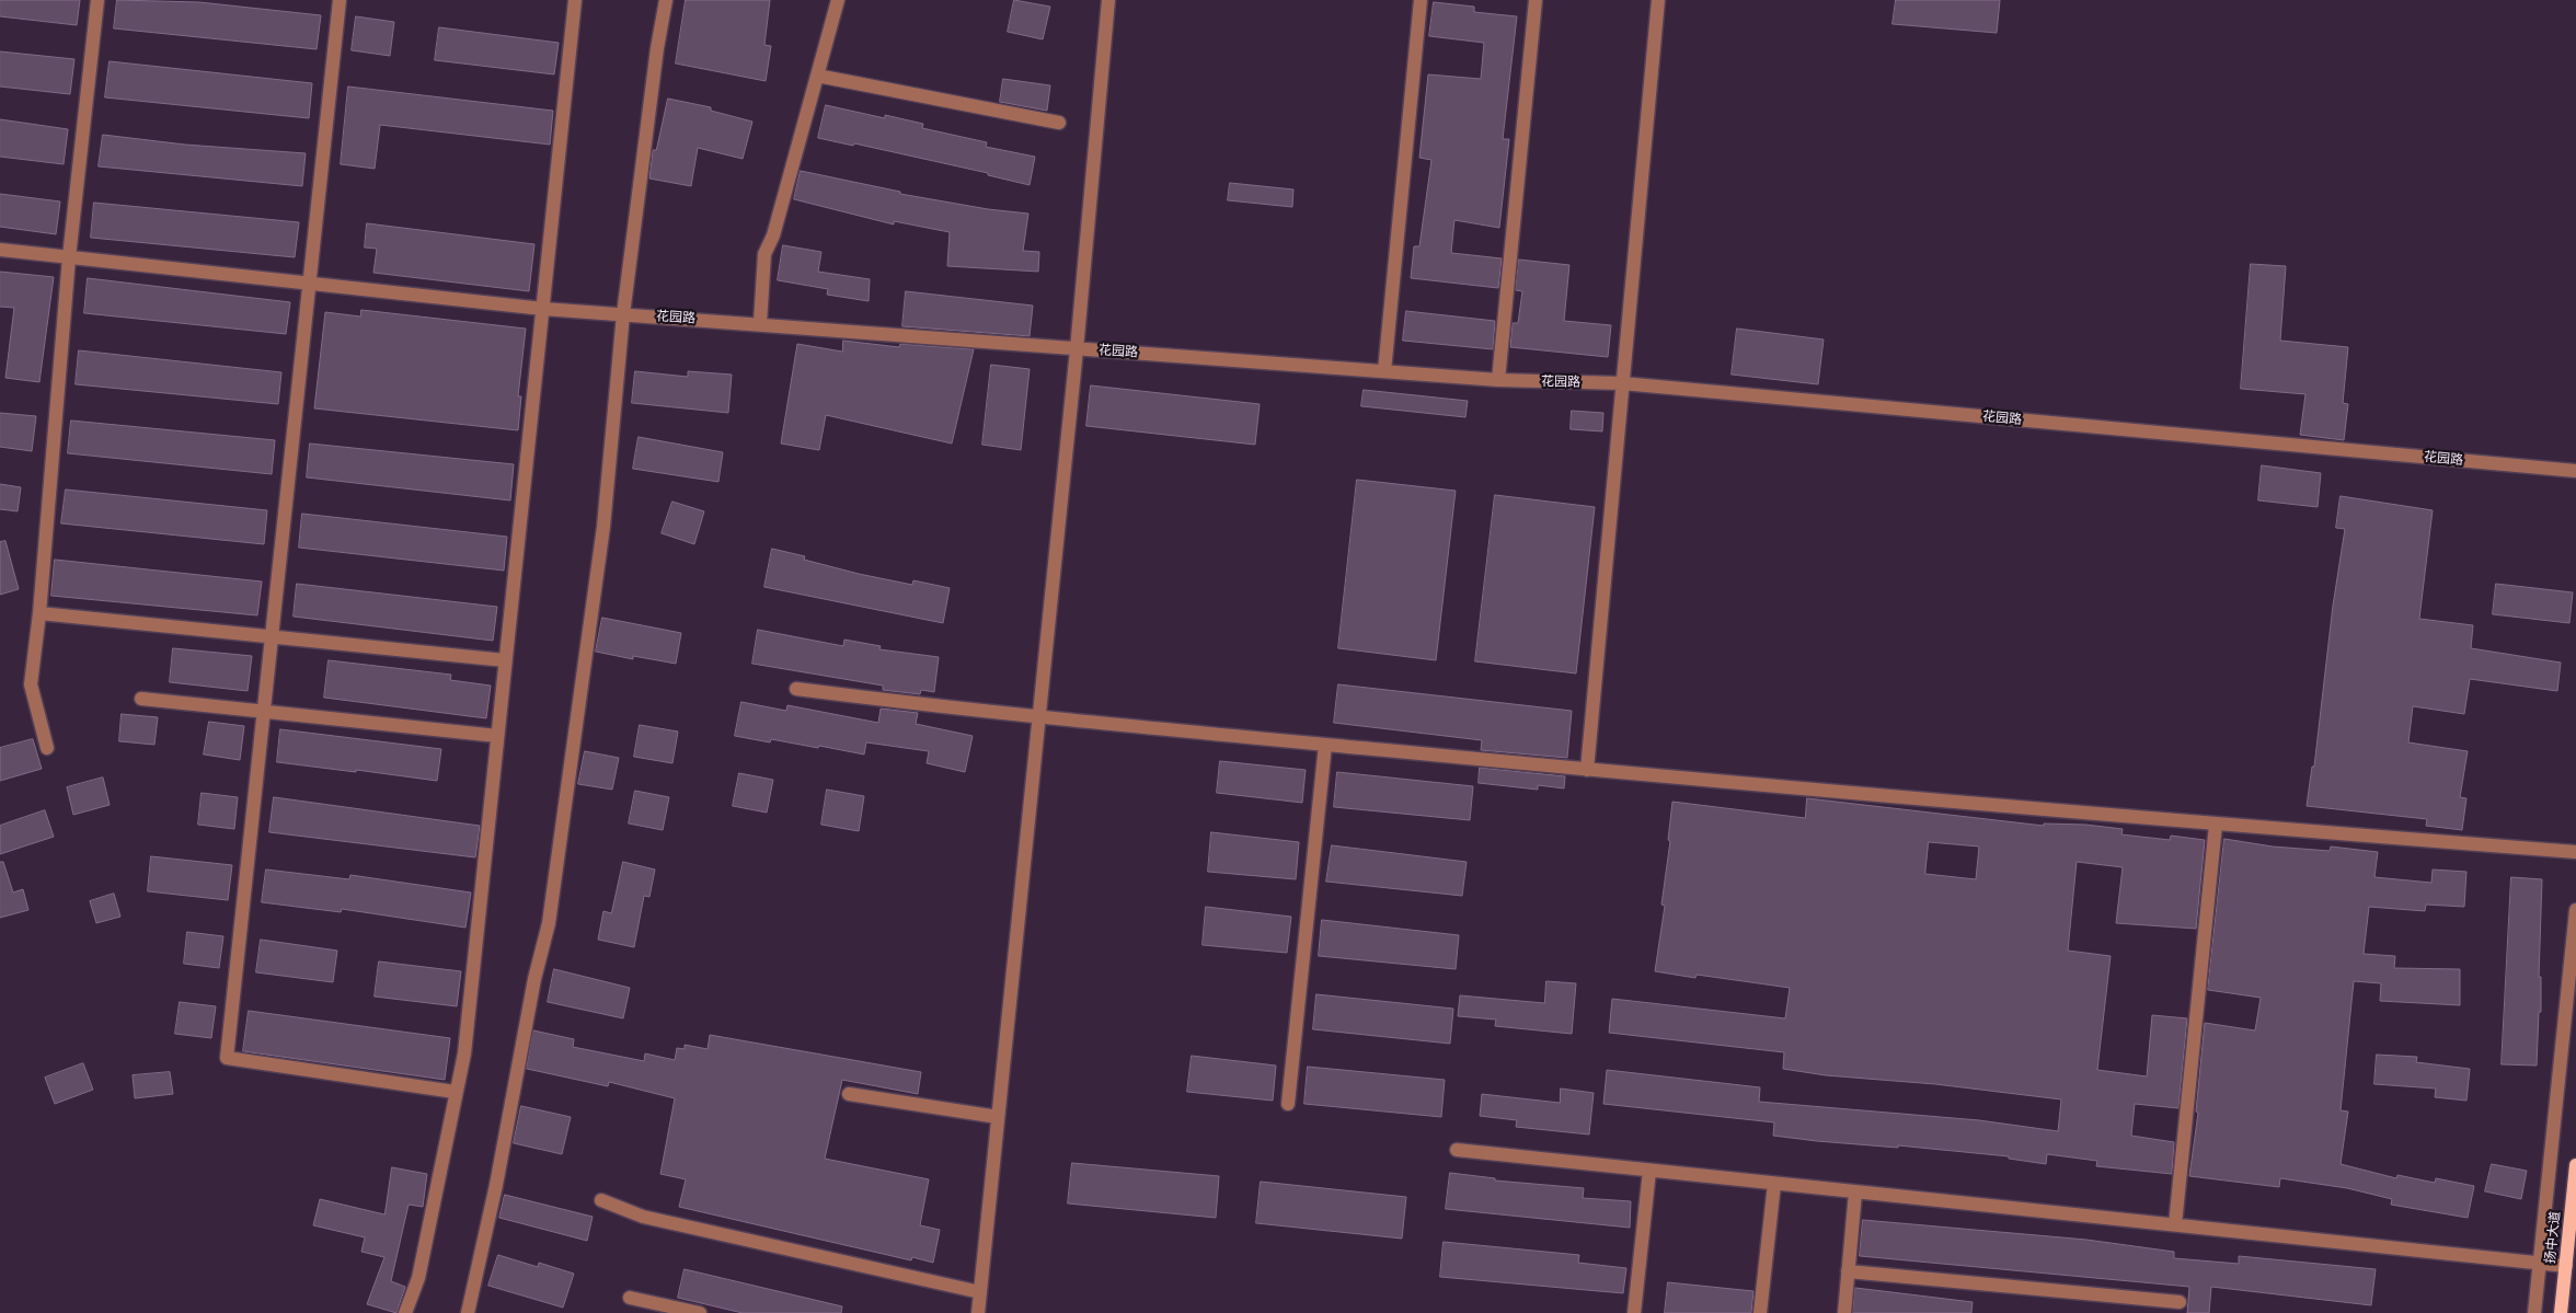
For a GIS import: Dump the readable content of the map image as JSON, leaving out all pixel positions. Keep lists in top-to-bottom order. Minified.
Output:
{"streets":{"main road":["扬中大道"],"street":["花园路"]}}
